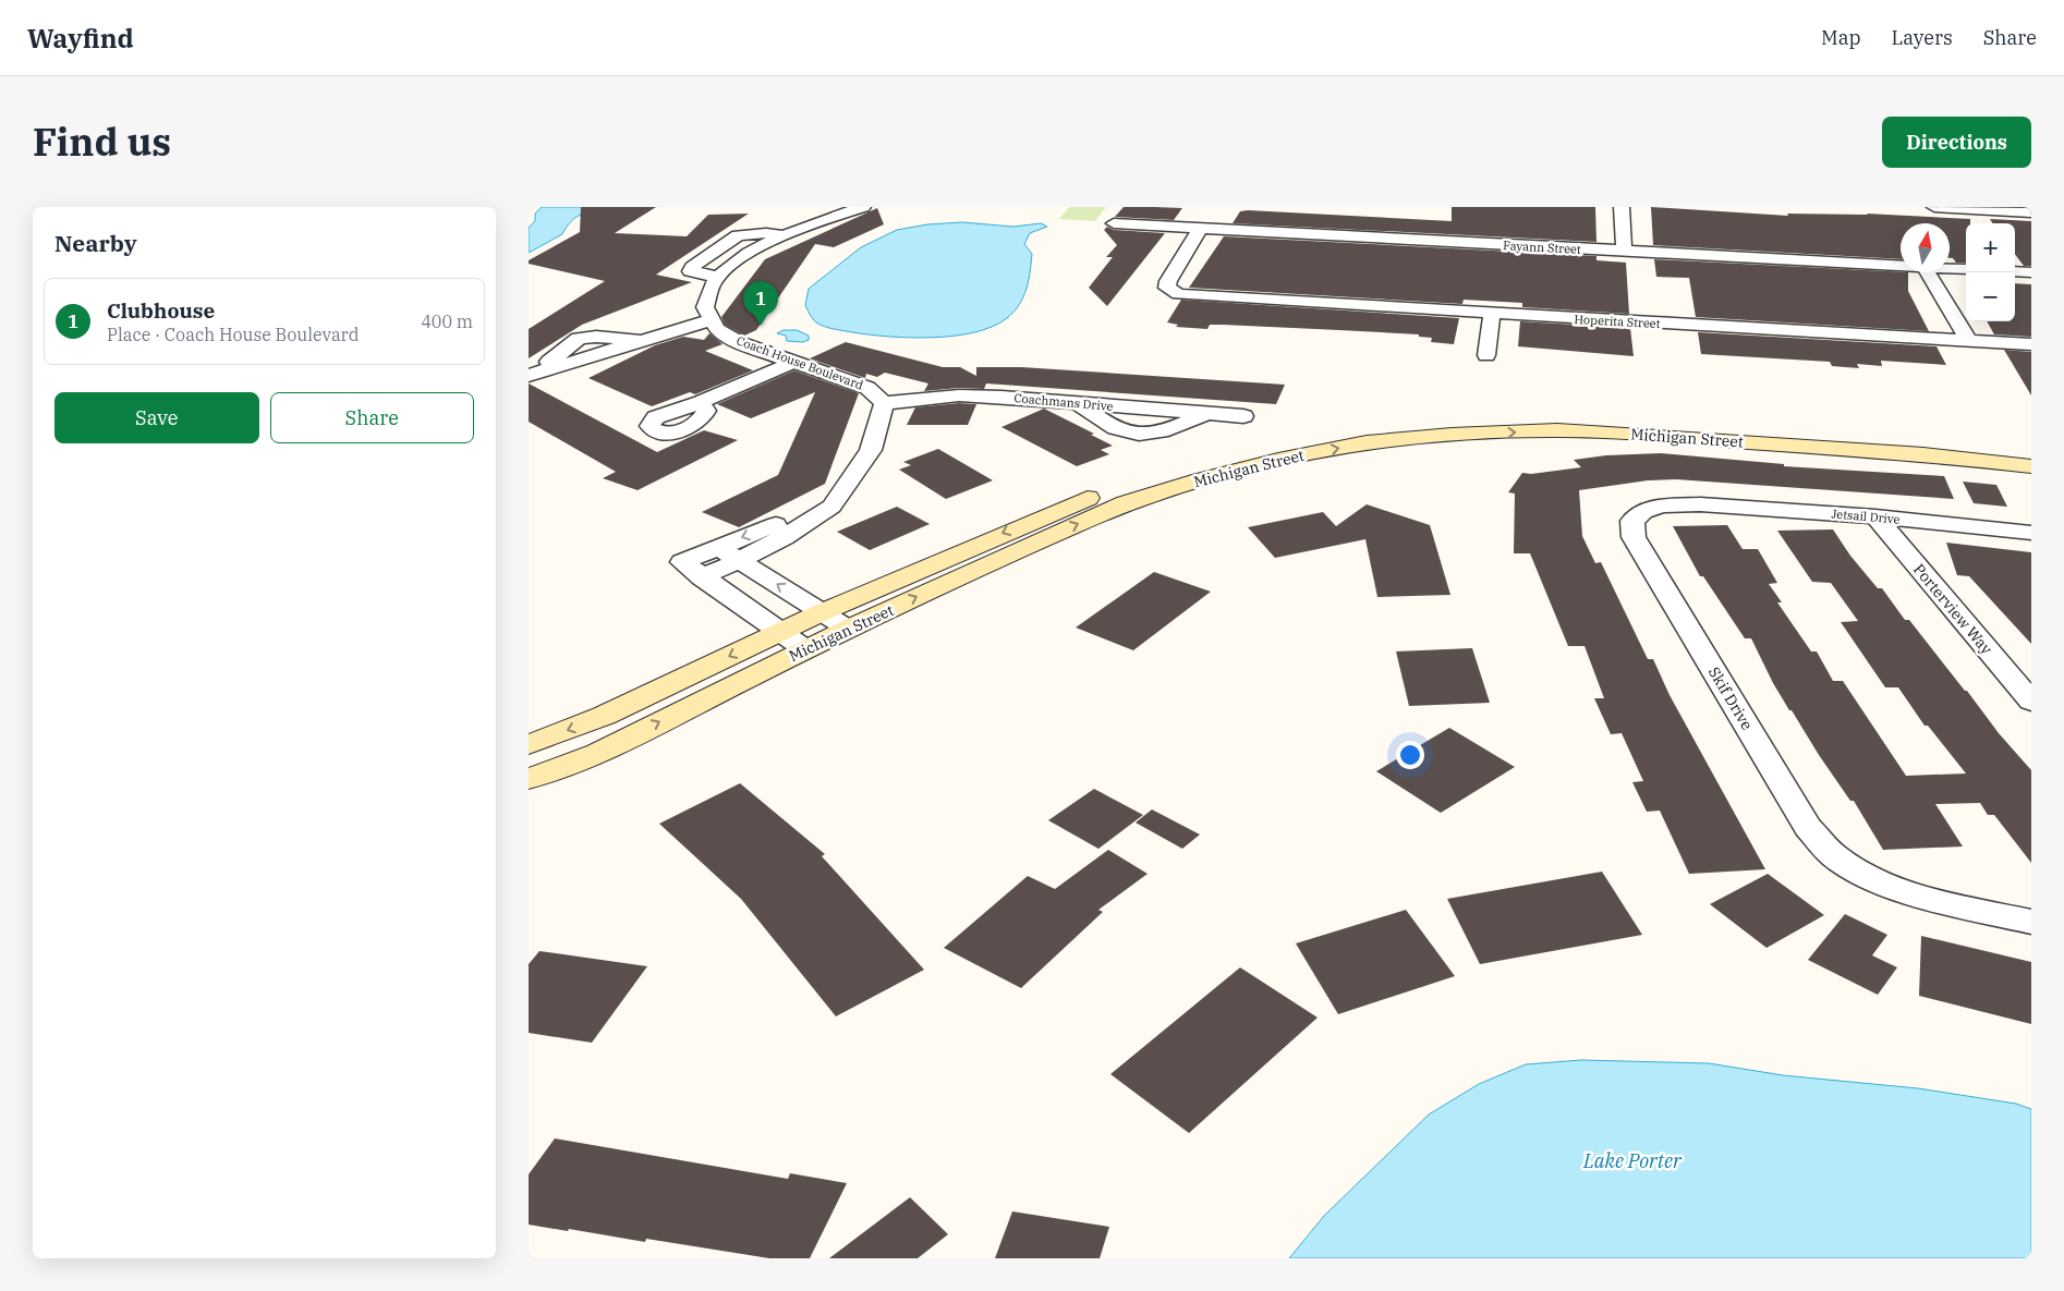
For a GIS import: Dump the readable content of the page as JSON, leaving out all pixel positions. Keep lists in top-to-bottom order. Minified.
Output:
{"streets":{"street":["Fayann Street","Hoperita Street","Coach House Boulevard","Coachmans Drive","Michigan Street","Jetsail Drive","Porterview Way","Skif Drive"]},"crossings":[["Fayann Street","Hoperita Street"],["Coach House Boulevard","Coachmans Drive"],["Jetsail Drive","Porterview Way"],["Jetsail Drive","Skif Drive"]],"water":["Lake Porter"],"north":"top","page":{"header":"Wayfind","nav":["Map","Layers","Share"],"title":"Find us","buttons":["Directions",["Save","Share"]],"heading":"Nearby","map_buttons":["+","−"],"list":[{"mark":"1","name":"Clubhouse","note":"Place · Coach House Boulevard","value":"400 m"}],"pins":"1"}}
